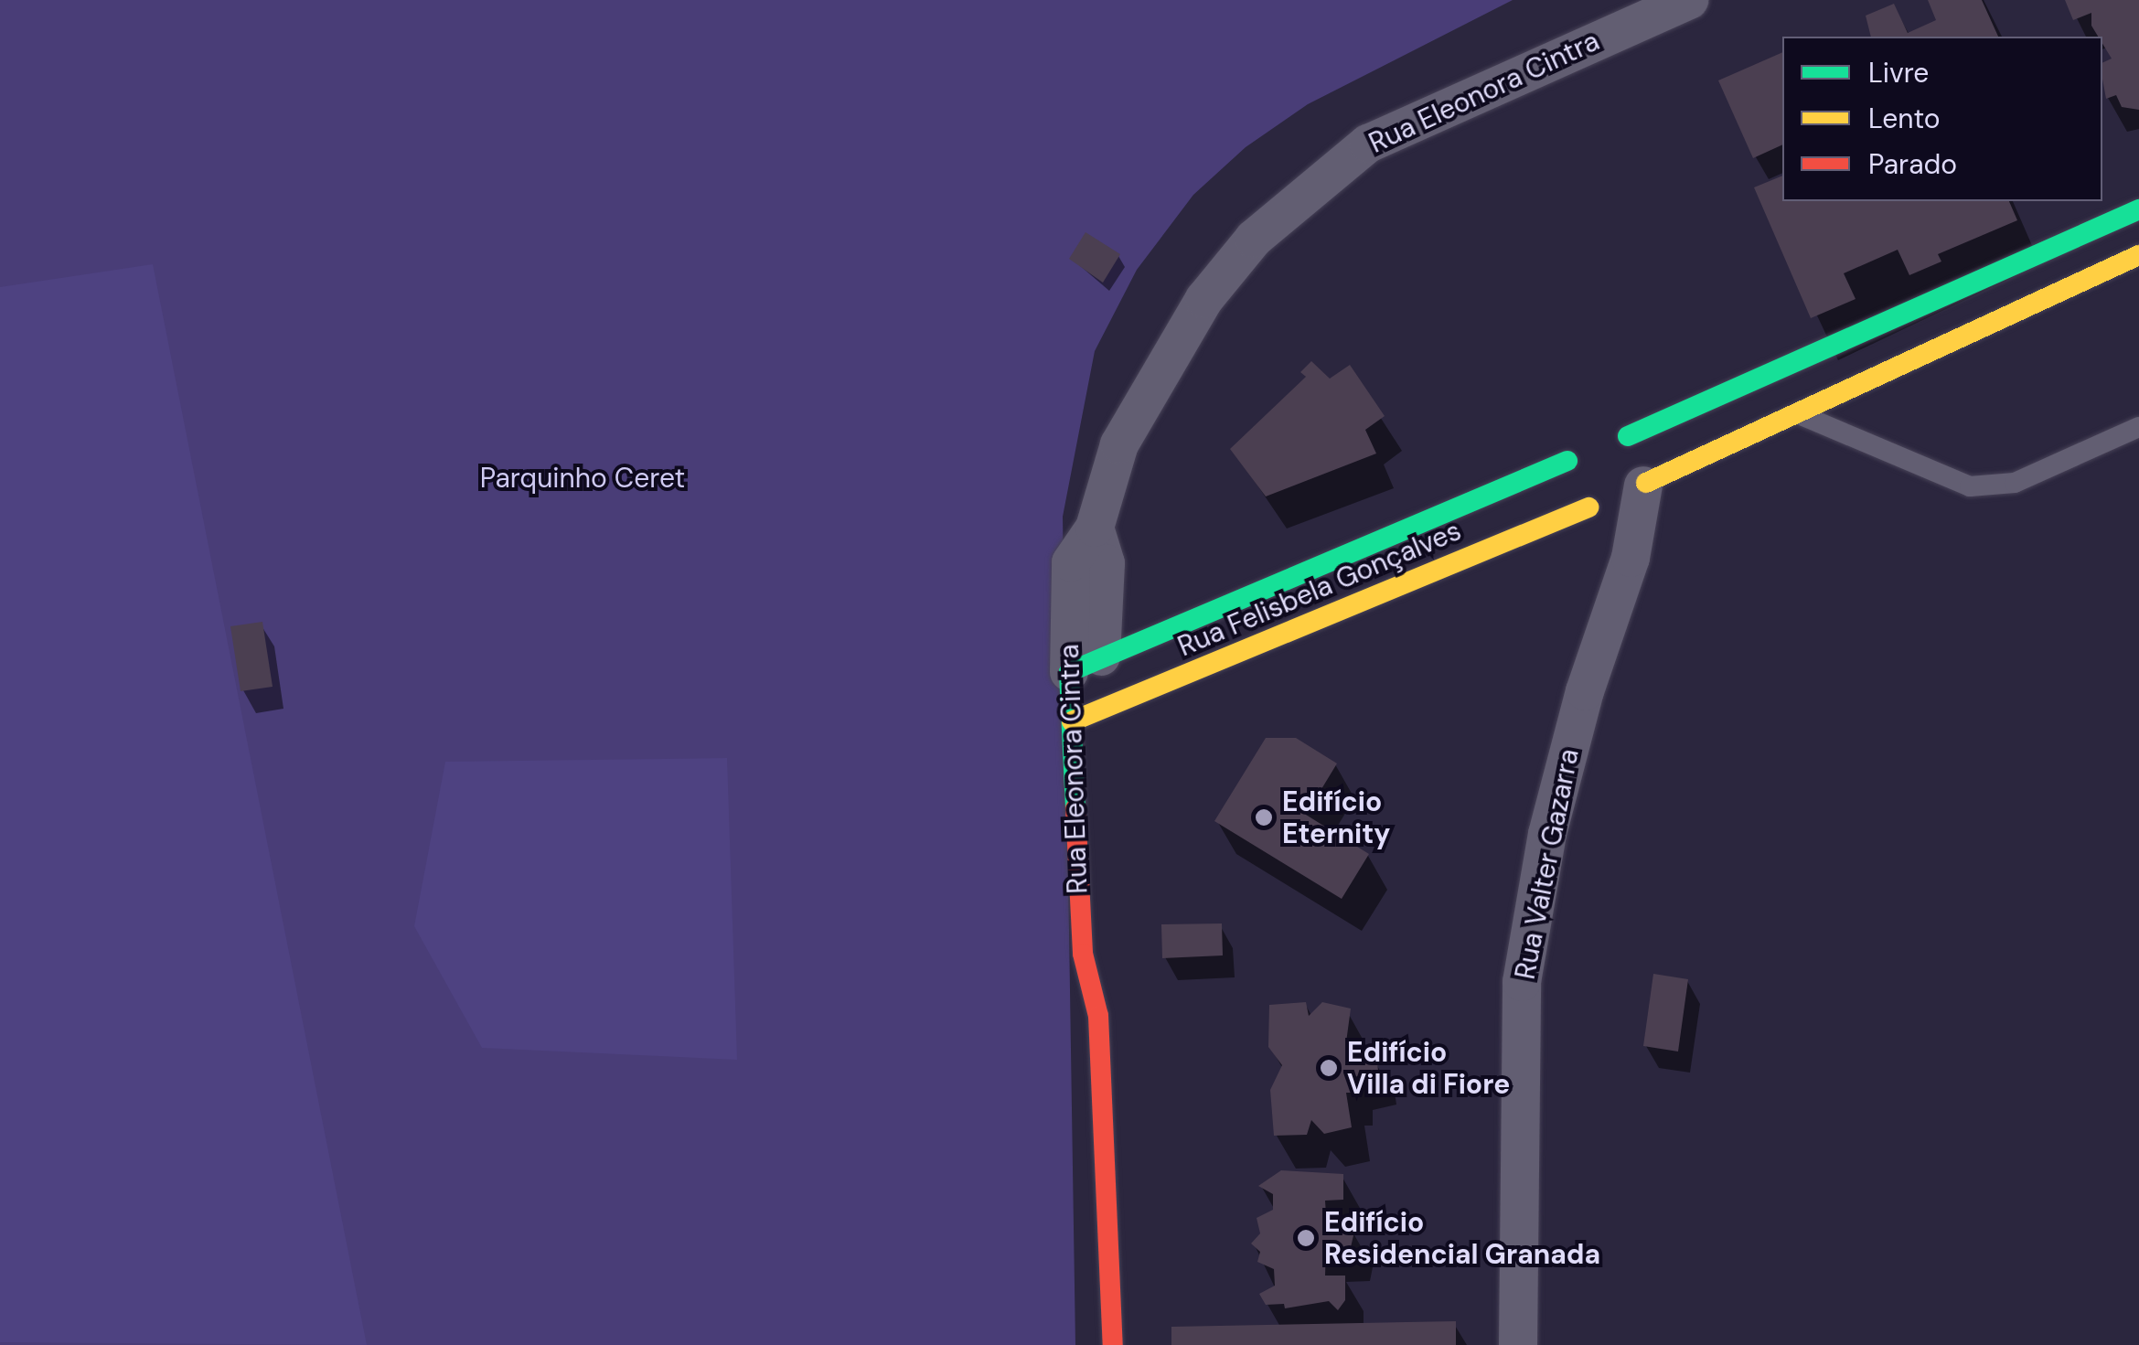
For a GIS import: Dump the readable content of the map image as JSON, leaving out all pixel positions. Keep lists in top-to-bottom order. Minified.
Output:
{"streets":{"street":["Rua Eleonora Cintra","Rua Felisbela Gonçalves","Rua Valter Gazarra"]},"crossings":[["Rua Eleonora Cintra","Rua Felisbela Gonçalves"],["Rua Felisbela Gonçalves","Rua Valter Gazarra"]],"parks":["Parquinho Ceret"],"places":["Edifício Eternity","Edifício Villa di Fiore","Edifício Residencial Granada"],"legend":["Livre","Lento","Parado"]}
